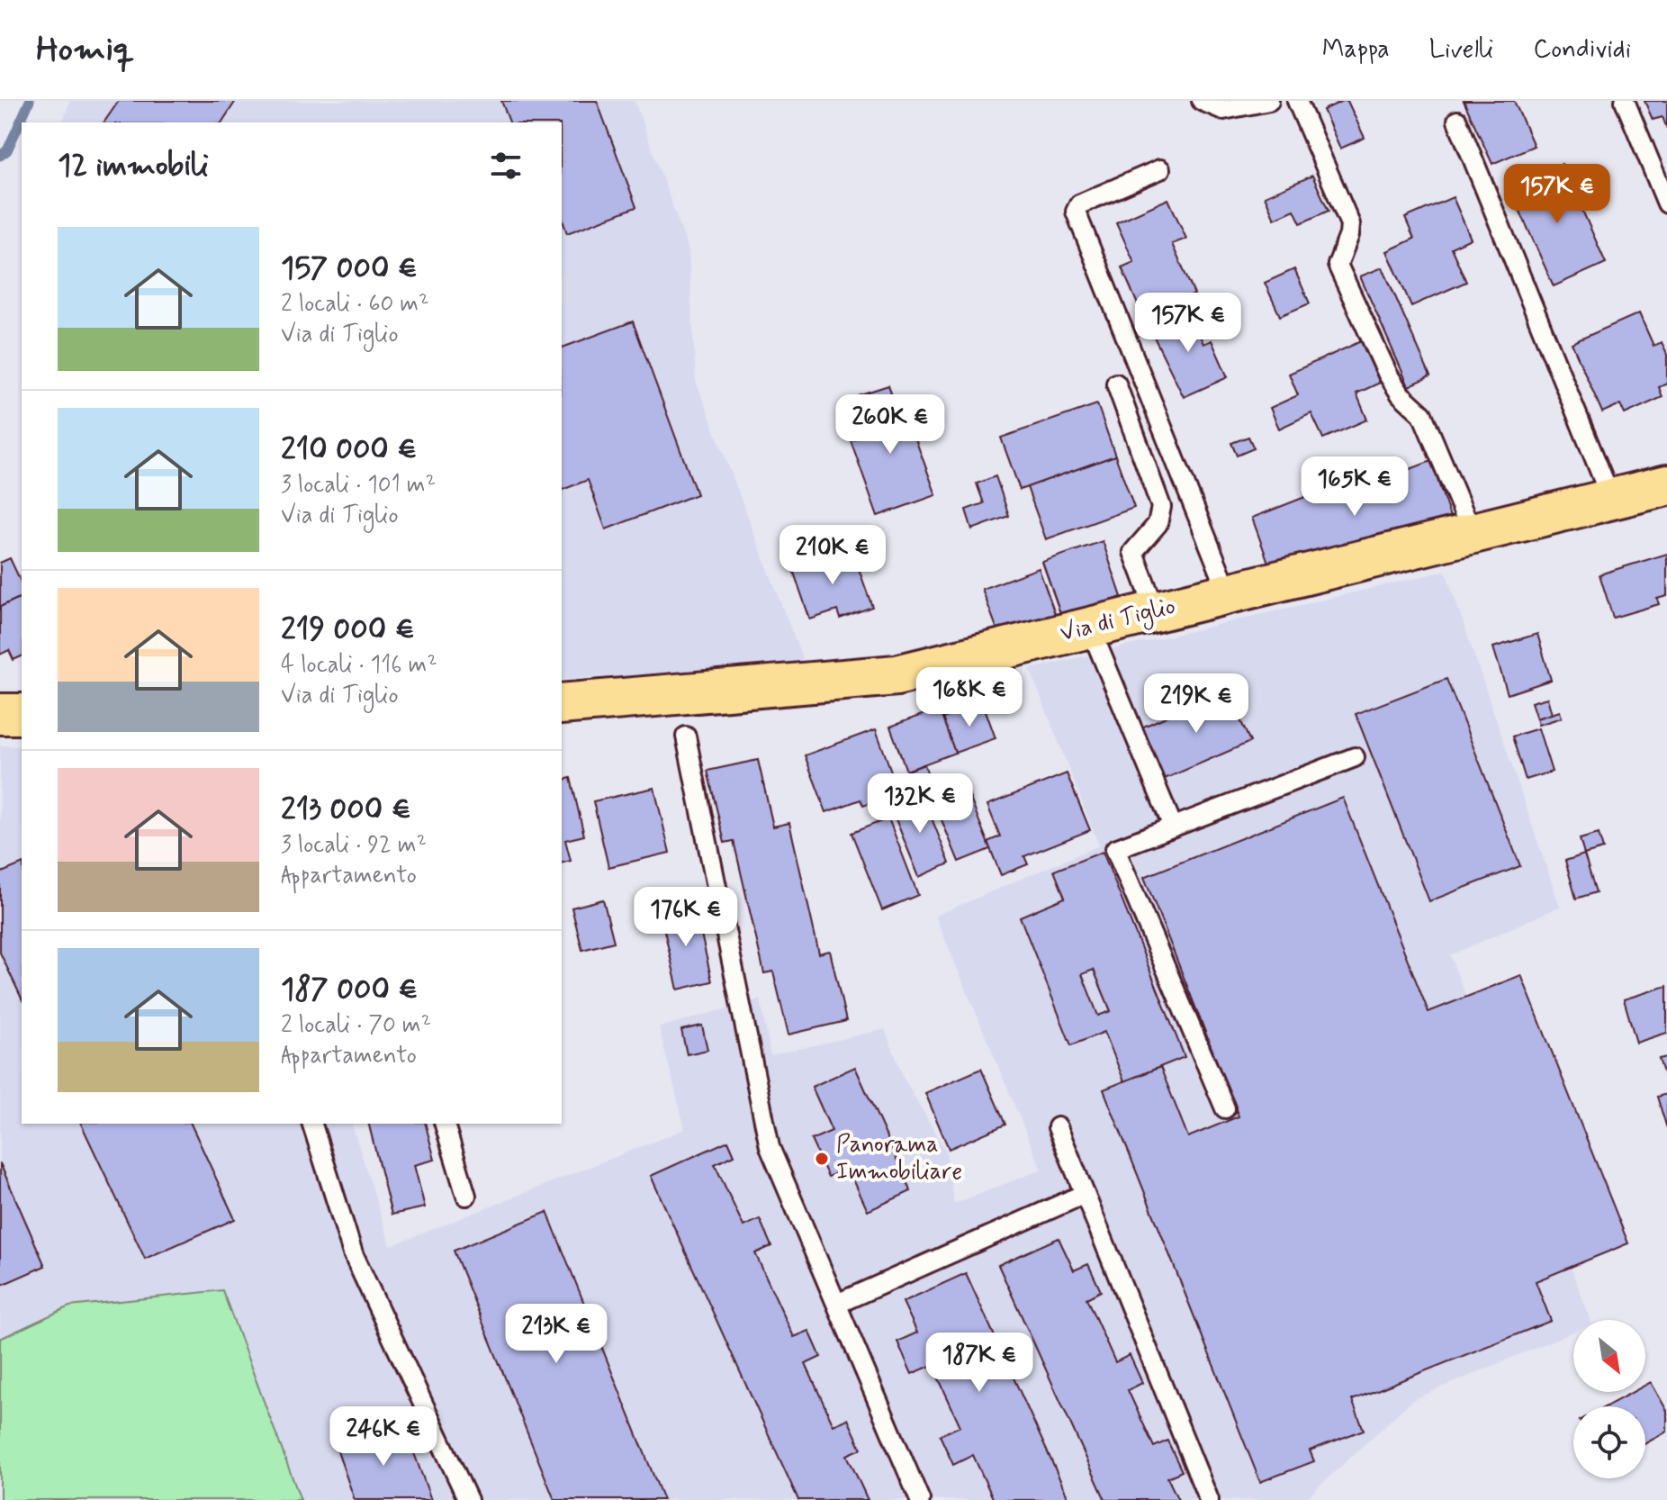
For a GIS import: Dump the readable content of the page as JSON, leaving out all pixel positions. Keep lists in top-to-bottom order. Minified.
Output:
{"streets":{"main road":["Via di Tiglio"]},"places":["Panorama Immobiliare"],"north":"bottom right","page":{"header":"Homiq","nav":["Mappa","Livelli","Condividi"],"heading":"12 immobili","price":["157K €","157K €","260K €","165K €","210K €","168K €","219K €","132K €","176K €","213K €","187K €","246K €"],"list":[{"name":"157 000 €","note":"2 locali · 60 m² · Via di Tiglio"},{"name":"210 000 €","note":"3 locali · 101 m² · Via di Tiglio"},{"name":"219 000 €","note":"4 locali · 116 m² · Via di Tiglio"},{"name":"213 000 €","note":"3 locali · 92 m² · Appartamento"},{"name":"187 000 €","note":"2 locali · 70 m² · Appartamento"}]}}
